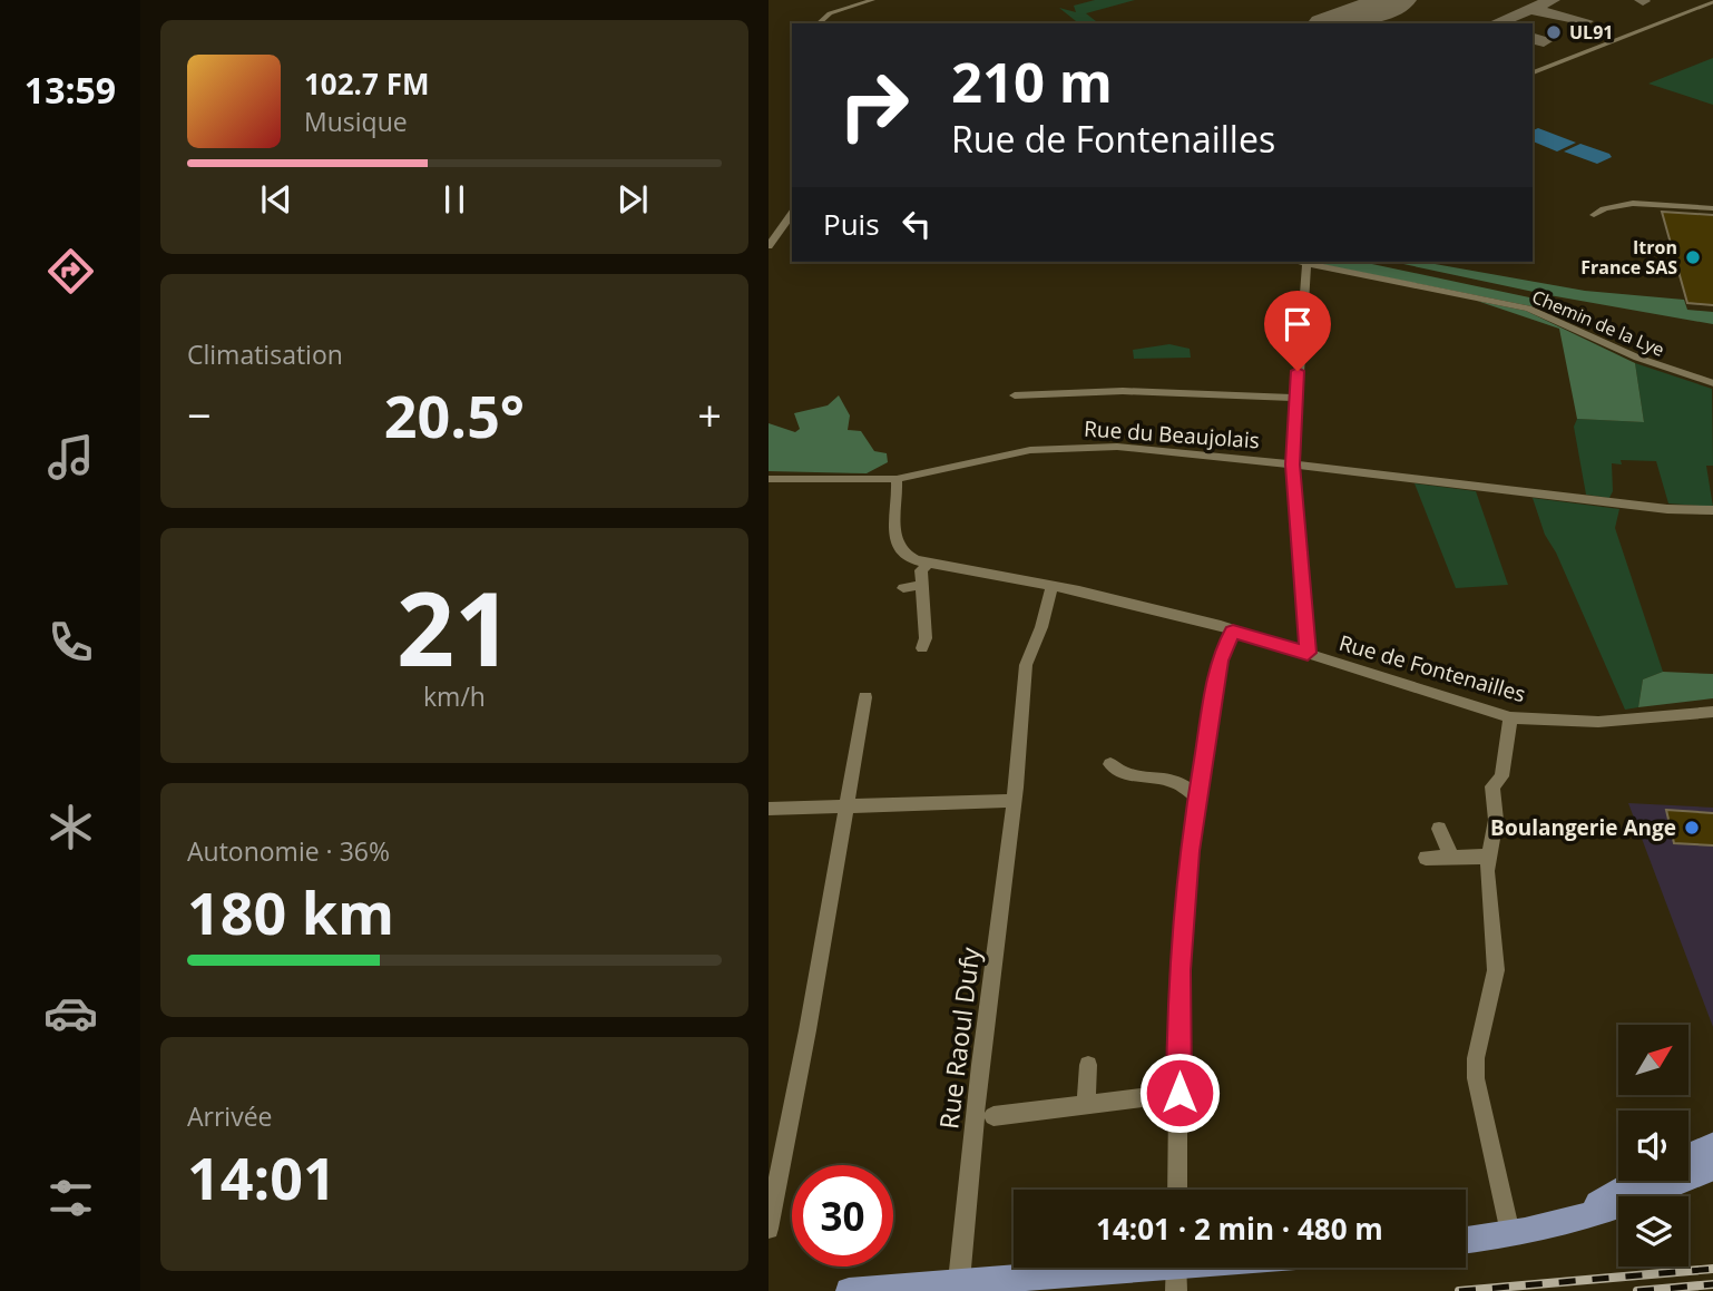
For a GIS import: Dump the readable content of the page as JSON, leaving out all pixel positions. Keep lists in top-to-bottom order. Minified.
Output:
{"streets":{"street":["Chemin de la Lye","Rue du Beaujolais","Rue de Fontenailles","Rue Raoul Dufy"]},"crossings":[["Rue du Beaujolais","Rue de Fontenailles"],["Rue de Fontenailles","Rue Raoul Dufy"]],"places":["UL91","Itron France SAS","Boulangerie Ange"],"north":"top right","page":{"tabs":"13:59","turn":["210 m","Rue de Fontenailles"],"song":["102.7 FM","Musique"],"then":"Puis","tile":["Climatisation",["21","km/h"],["Autonomie · 36%","180 km"],["Arrivée","14:01"]],"heat":["−","20.5°","+"],"limit":"30","trip":"14:01 · 2 min · 480 m"}}
